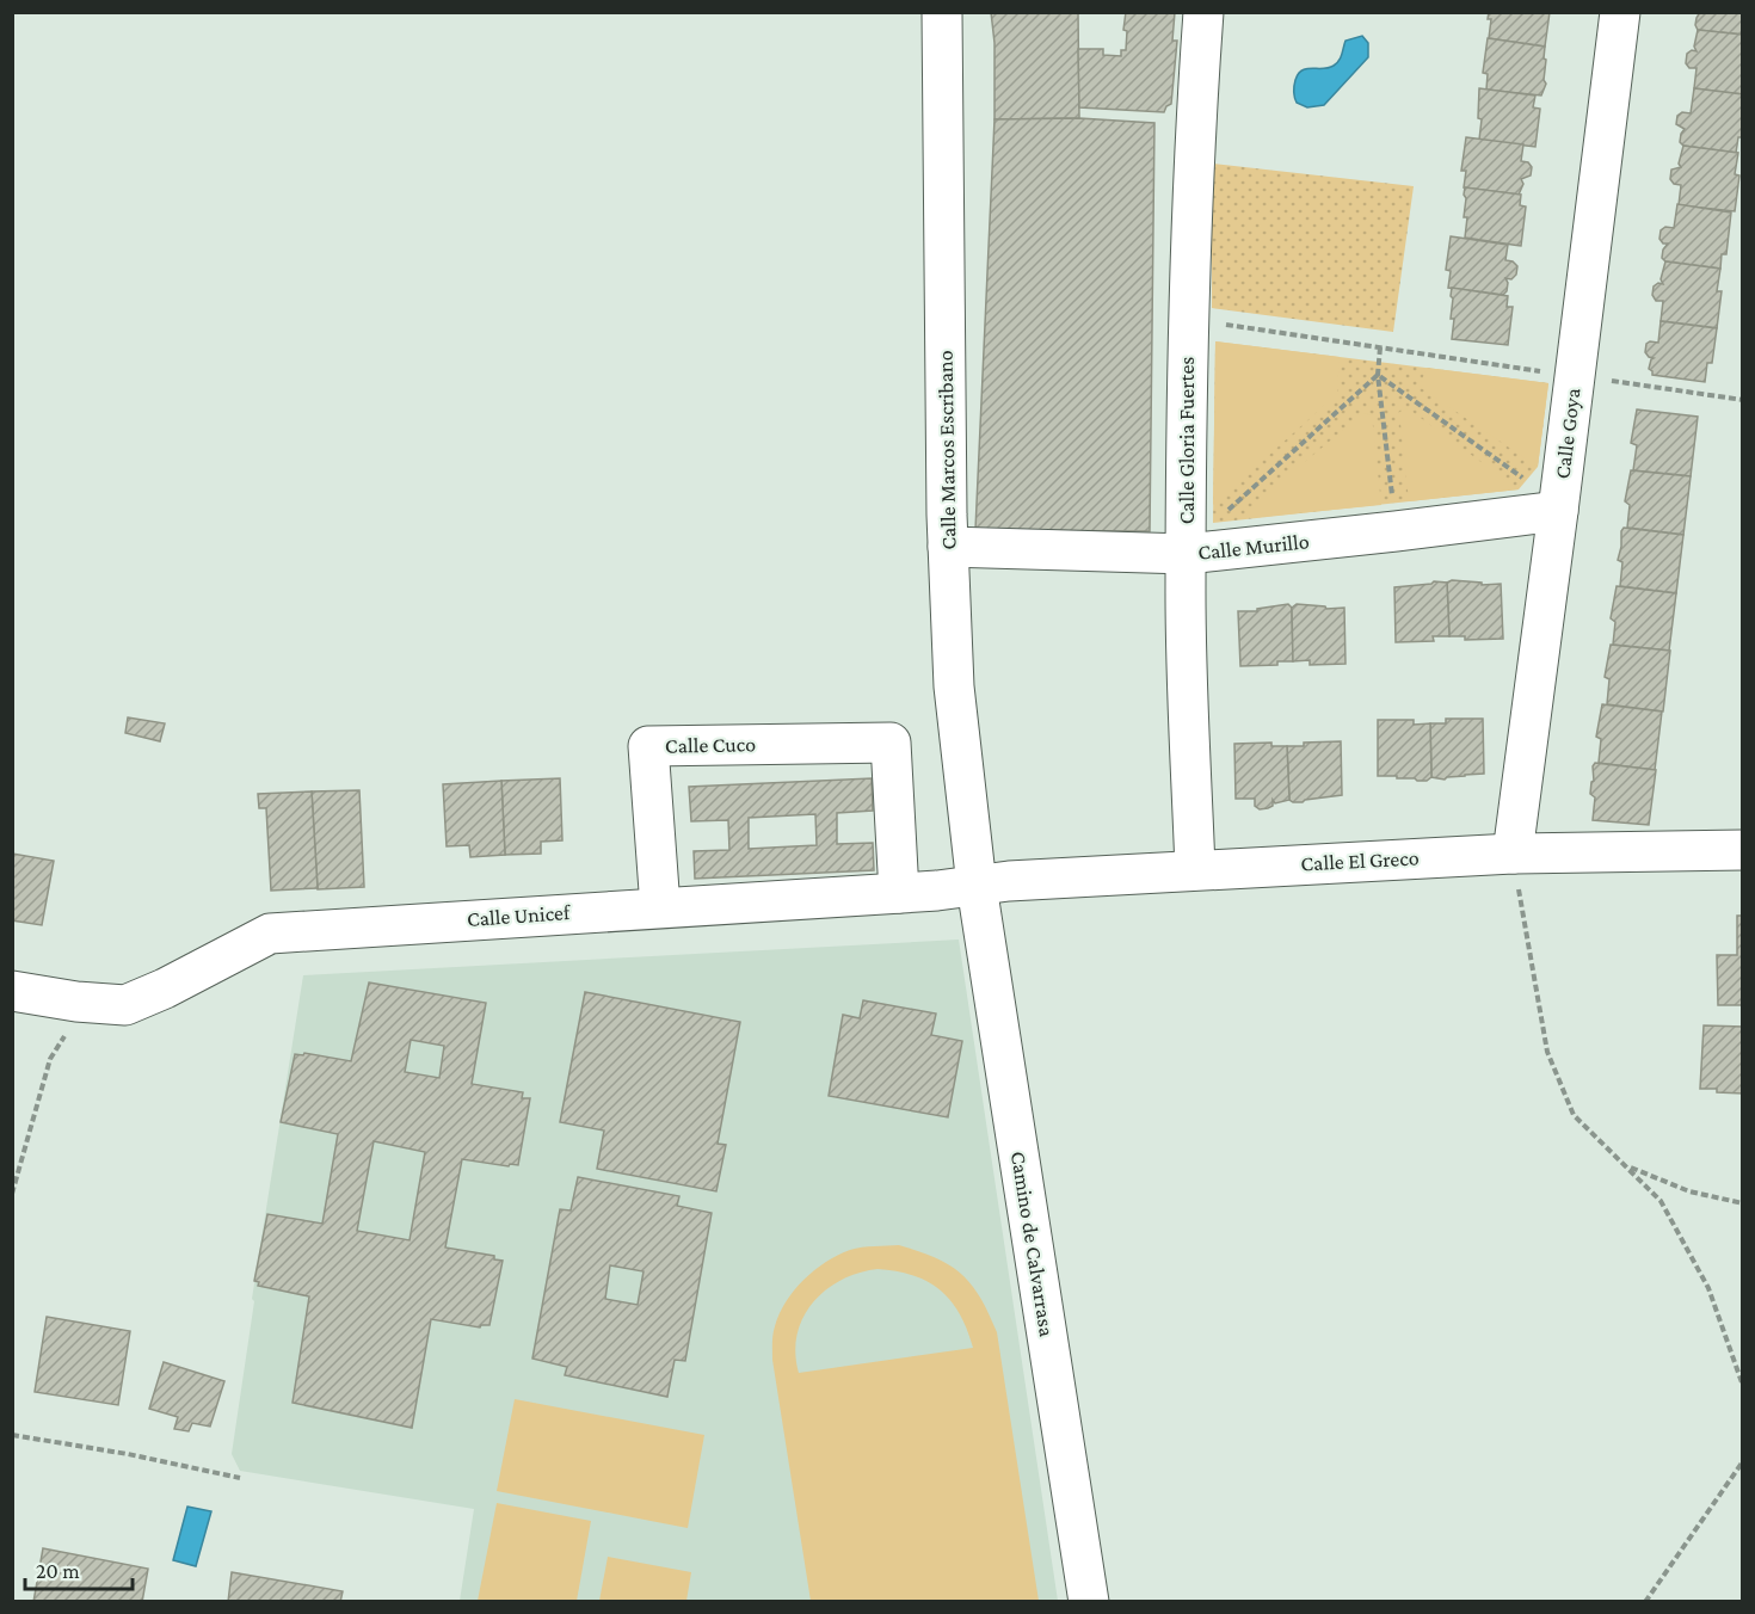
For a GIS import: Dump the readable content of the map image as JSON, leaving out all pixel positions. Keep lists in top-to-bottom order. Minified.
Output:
{"streets":{"street":["Calle Goya","Calle Gloria Fuertes","Calle Marcos Escribano","Calle Murillo","Calle Cuco","Calle El Greco","Calle Unicef","Camino de Calvarrasa"]},"crossings":[["Calle Goya","Calle Murillo"],["Calle Goya","Calle El Greco"],["Calle Gloria Fuertes","Calle Murillo"],["Calle Gloria Fuertes","Calle El Greco"],["Calle Marcos Escribano","Calle Murillo"],["Calle Marcos Escribano","Calle El Greco"],["Calle Marcos Escribano","Calle Unicef"],["Calle Marcos Escribano","Camino de Calvarrasa"],["Calle Cuco","Calle Unicef"],["Calle El Greco","Calle Unicef"],["Calle El Greco","Camino de Calvarrasa"],["Calle Unicef","Camino de Calvarrasa"]],"scale_bar":"20 m"}
